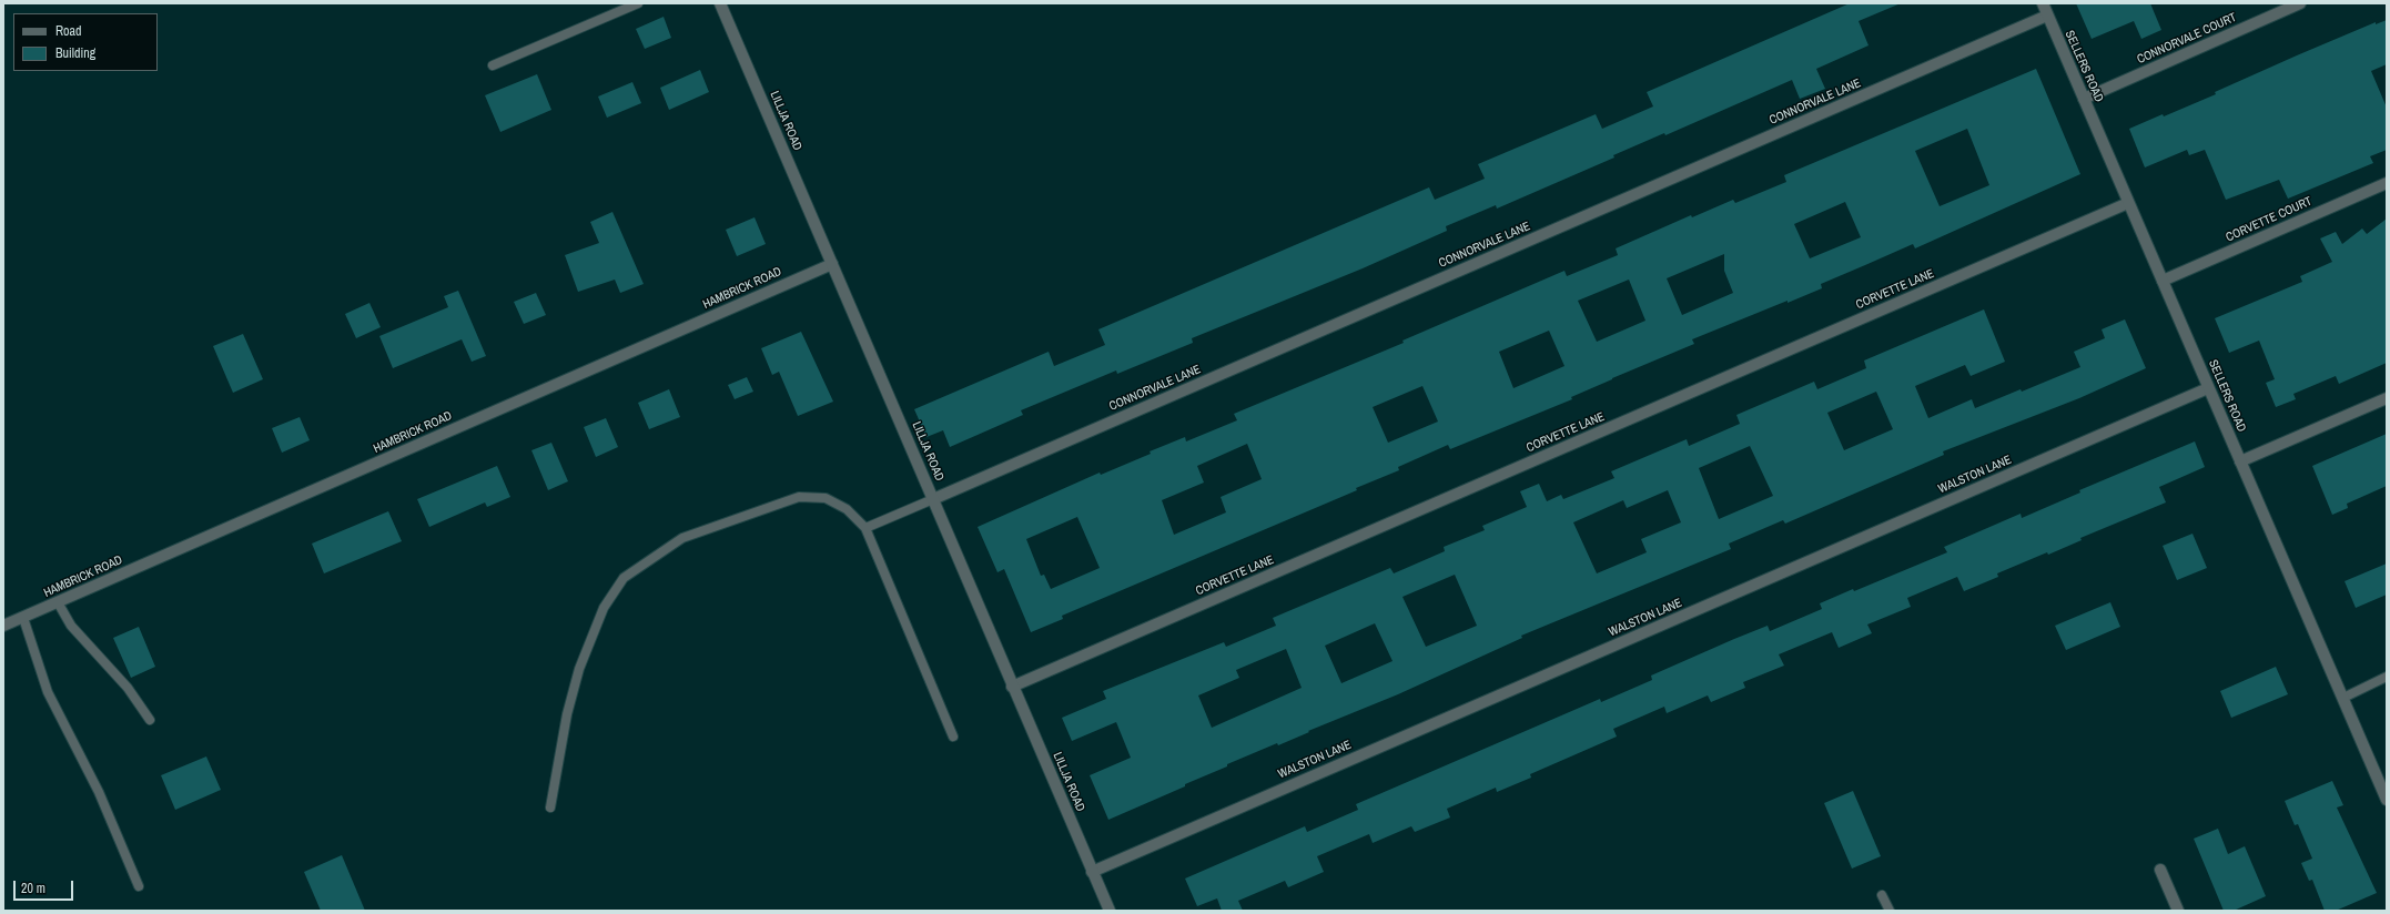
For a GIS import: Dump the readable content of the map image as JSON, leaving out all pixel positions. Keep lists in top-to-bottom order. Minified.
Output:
{"streets":{"street":["CONNORVALE COURT","SELLERS ROAD","CONNORVALE LANE","LILLJA ROAD","CORVETTE COURT","HAMBRICK ROAD","CORVETTE LANE","WALSTON LANE"]},"crossings":[["CONNORVALE COURT","SELLERS ROAD"],["SELLERS ROAD","CONNORVALE LANE"],["SELLERS ROAD","CORVETTE COURT"],["SELLERS ROAD","CORVETTE LANE"],["SELLERS ROAD","WALSTON LANE"],["CONNORVALE LANE","LILLJA ROAD"],["LILLJA ROAD","HAMBRICK ROAD"],["LILLJA ROAD","CORVETTE LANE"],["LILLJA ROAD","WALSTON LANE"]],"legend":["Road","Building"],"scale_bar":"20 m"}
